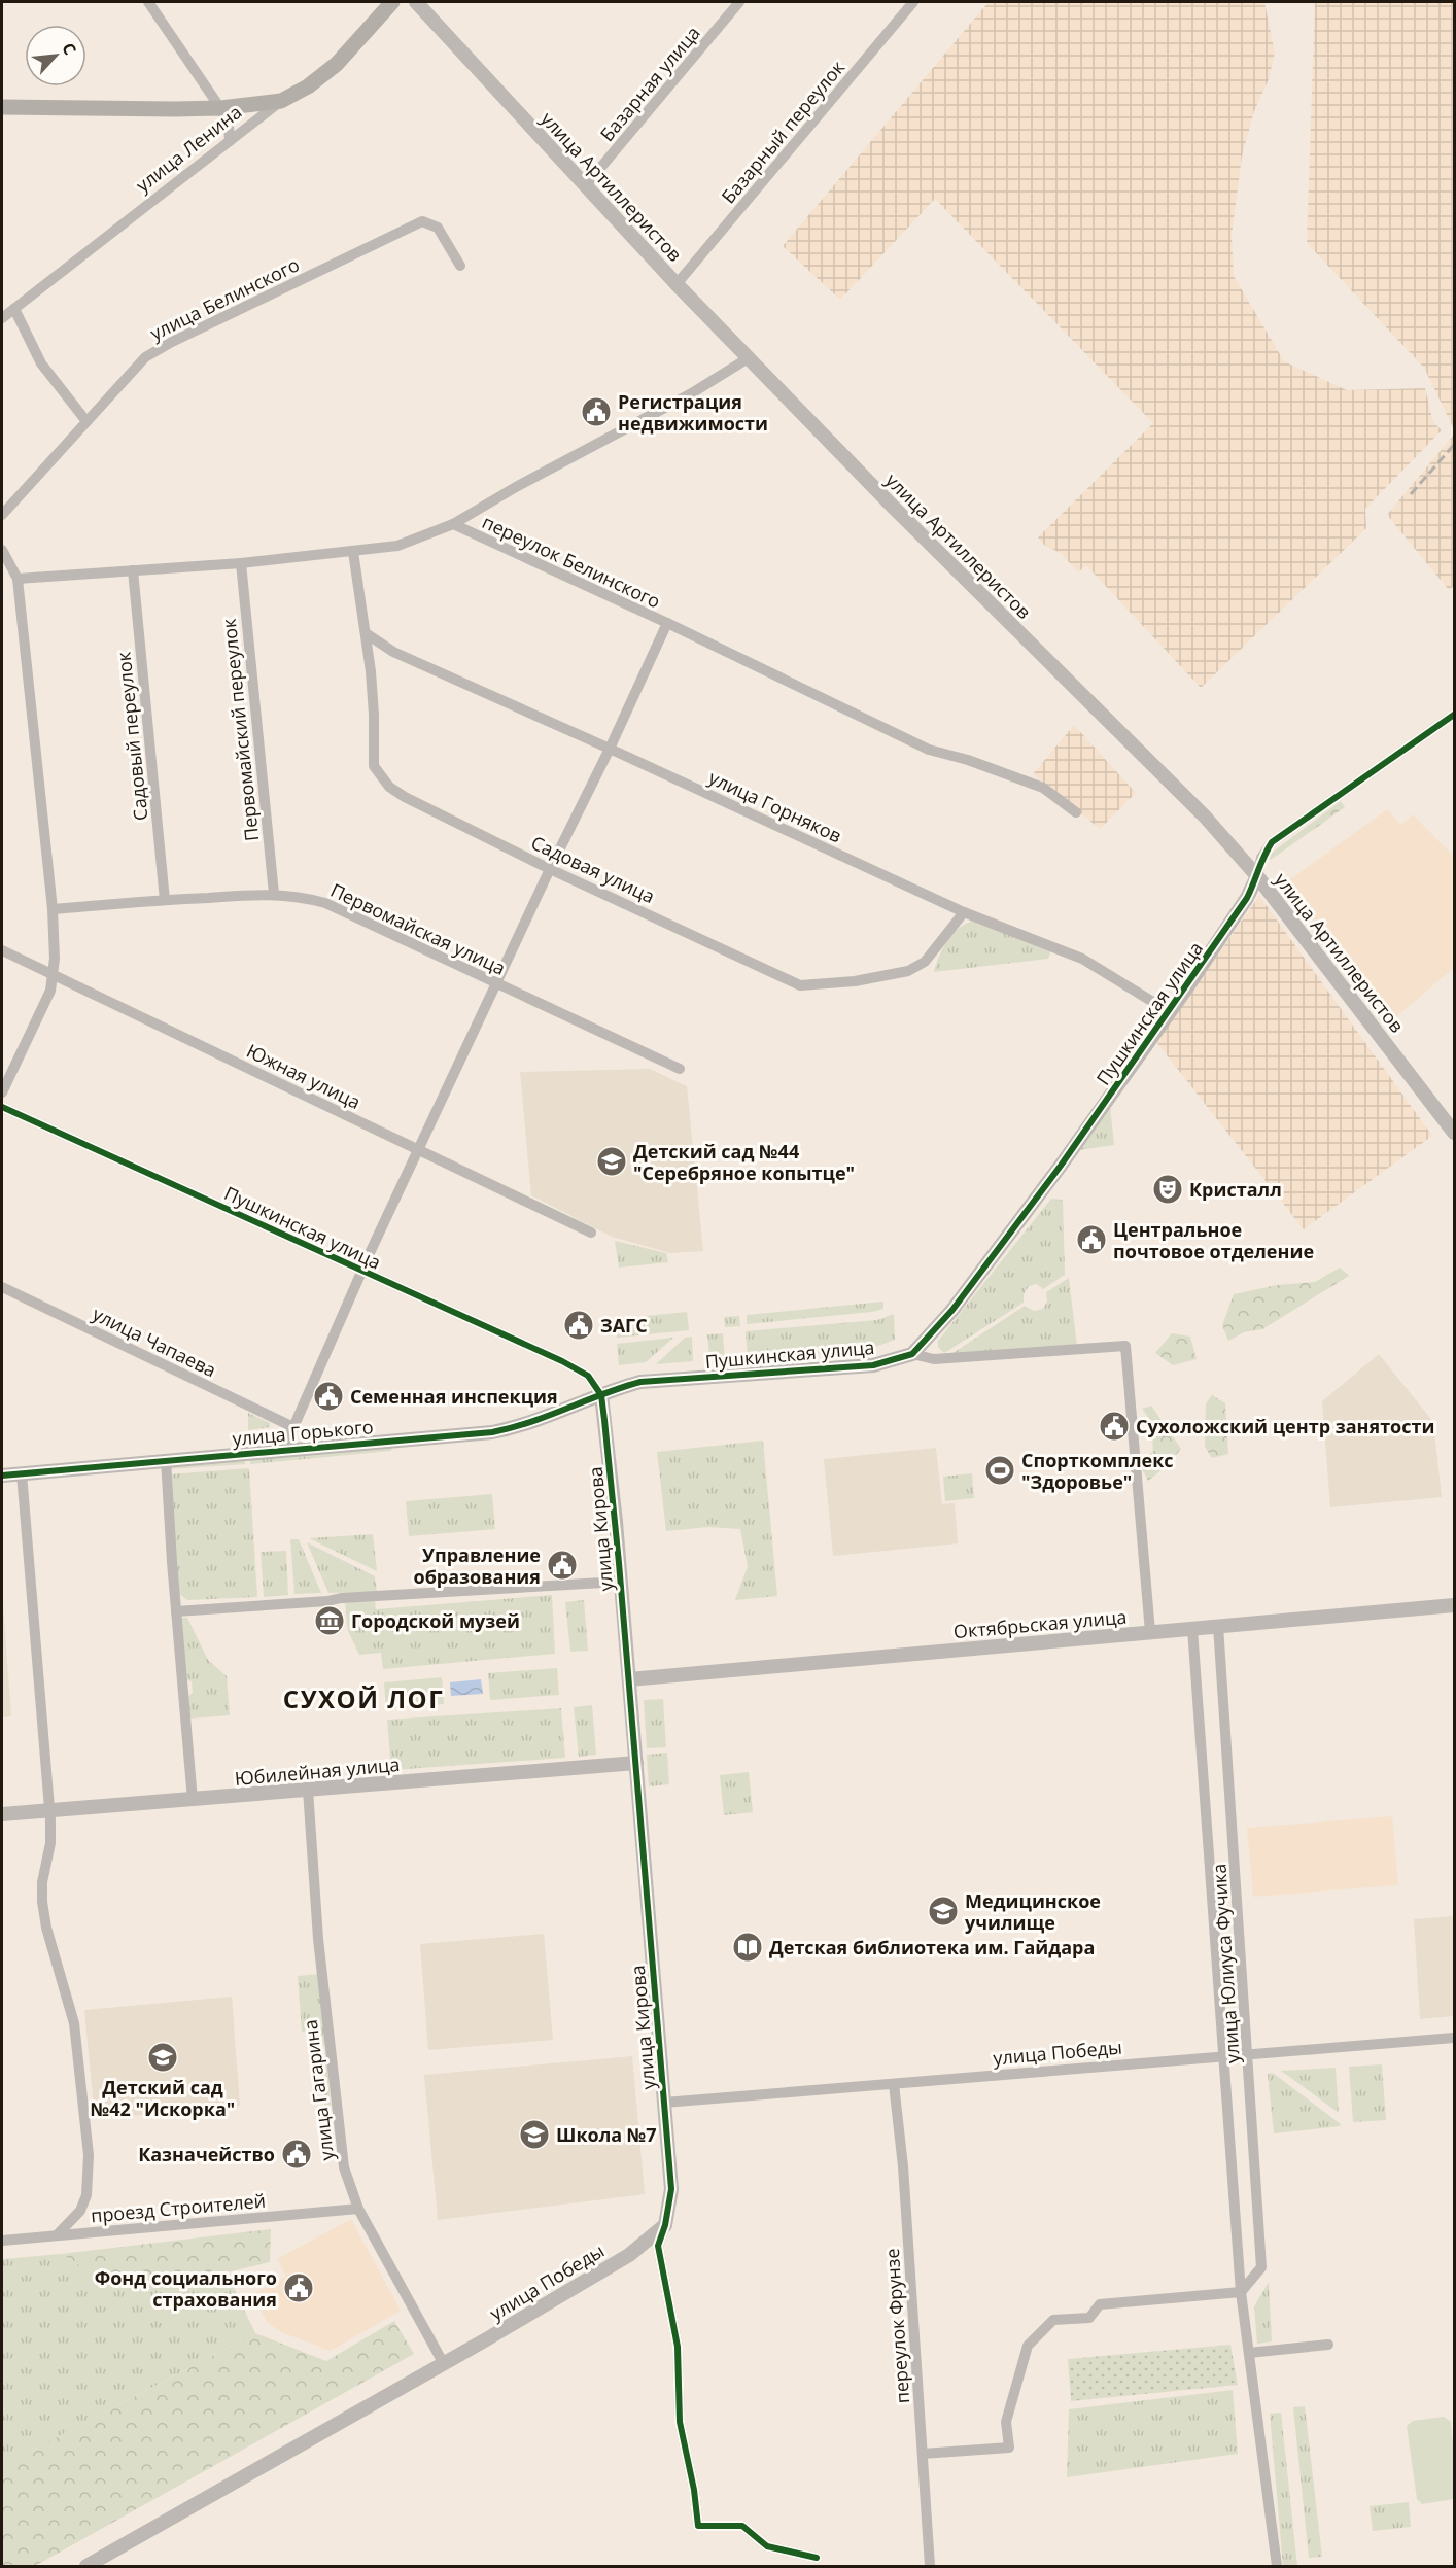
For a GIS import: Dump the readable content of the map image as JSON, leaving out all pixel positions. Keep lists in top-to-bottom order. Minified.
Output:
{"streets":{"main road":["улица Ленина"],"street":["Базарная улица","Базарный переулок","улица Артиллеристов","улица Белинского","переулок Белинского","Первомайский переулок","Садовый переулок","улица Горняков","Садовая улица","Первомайская улица","Пушкинская улица","Южная улица","улица Чапаева","улица Горького","улица Кирова","Октябрьская улица","Юбилейная улица","улица Юлиуса Фучика","улица Победы","улица Гагарина","проезд Строителей","переулок Фрунзе"]},"crossings":[["Базарная улица","улица Артиллеристов"],["Базарный переулок","улица Артиллеристов"],["улица Артиллеристов","Пушкинская улица"],["переулок Белинского","Первомайский переулок"],["переулок Белинского","Садовый переулок"],["Первомайский переулок","Первомайская улица"],["Садовый переулок","Первомайская улица"],["улица Горняков","Садовая улица"],["улица Горняков","Пушкинская улица"],["Пушкинская улица","улица Горького"],["Пушкинская улица","улица Кирова"],["Пушкинская улица","Октябрьская улица"],["улица Горького","улица Кирова"],["улица Кирова","Октябрьская улица"],["улица Кирова","Юбилейная улица"],["улица Кирова","улица Победы"],["Октябрьская улица","улица Юлиуса Фучика"],["Юбилейная улица","улица Гагарина"],["улица Юлиуса Фучика","улица Победы"],["улица Победы","улица Гагарина"],["улица Победы","переулок Фрунзе"],["улица Гагарина","проезд Строителей"]],"districts":["СУХОЙ ЛОГ"],"places":{"public building":["Регистрация недвижимости","Центральное почтовое отделение","ЗАГС","Семенная инспекция","Сухоложский центр занятости","Управление образования","Казначейство","Фонд социального страхования"],"school or university":["Детский сад №44 \"Серебряное копытце\"","Медицинское училище","Детский сад №42 \"Искорка\"","Школа №7"],"theatre":["Кристалл"],"sports":["Спорткомплекс \"Здоровье\""],"museum":["Городской музей"],"library":["Детская библиотека им. Гайдара"]},"north":"top right"}
